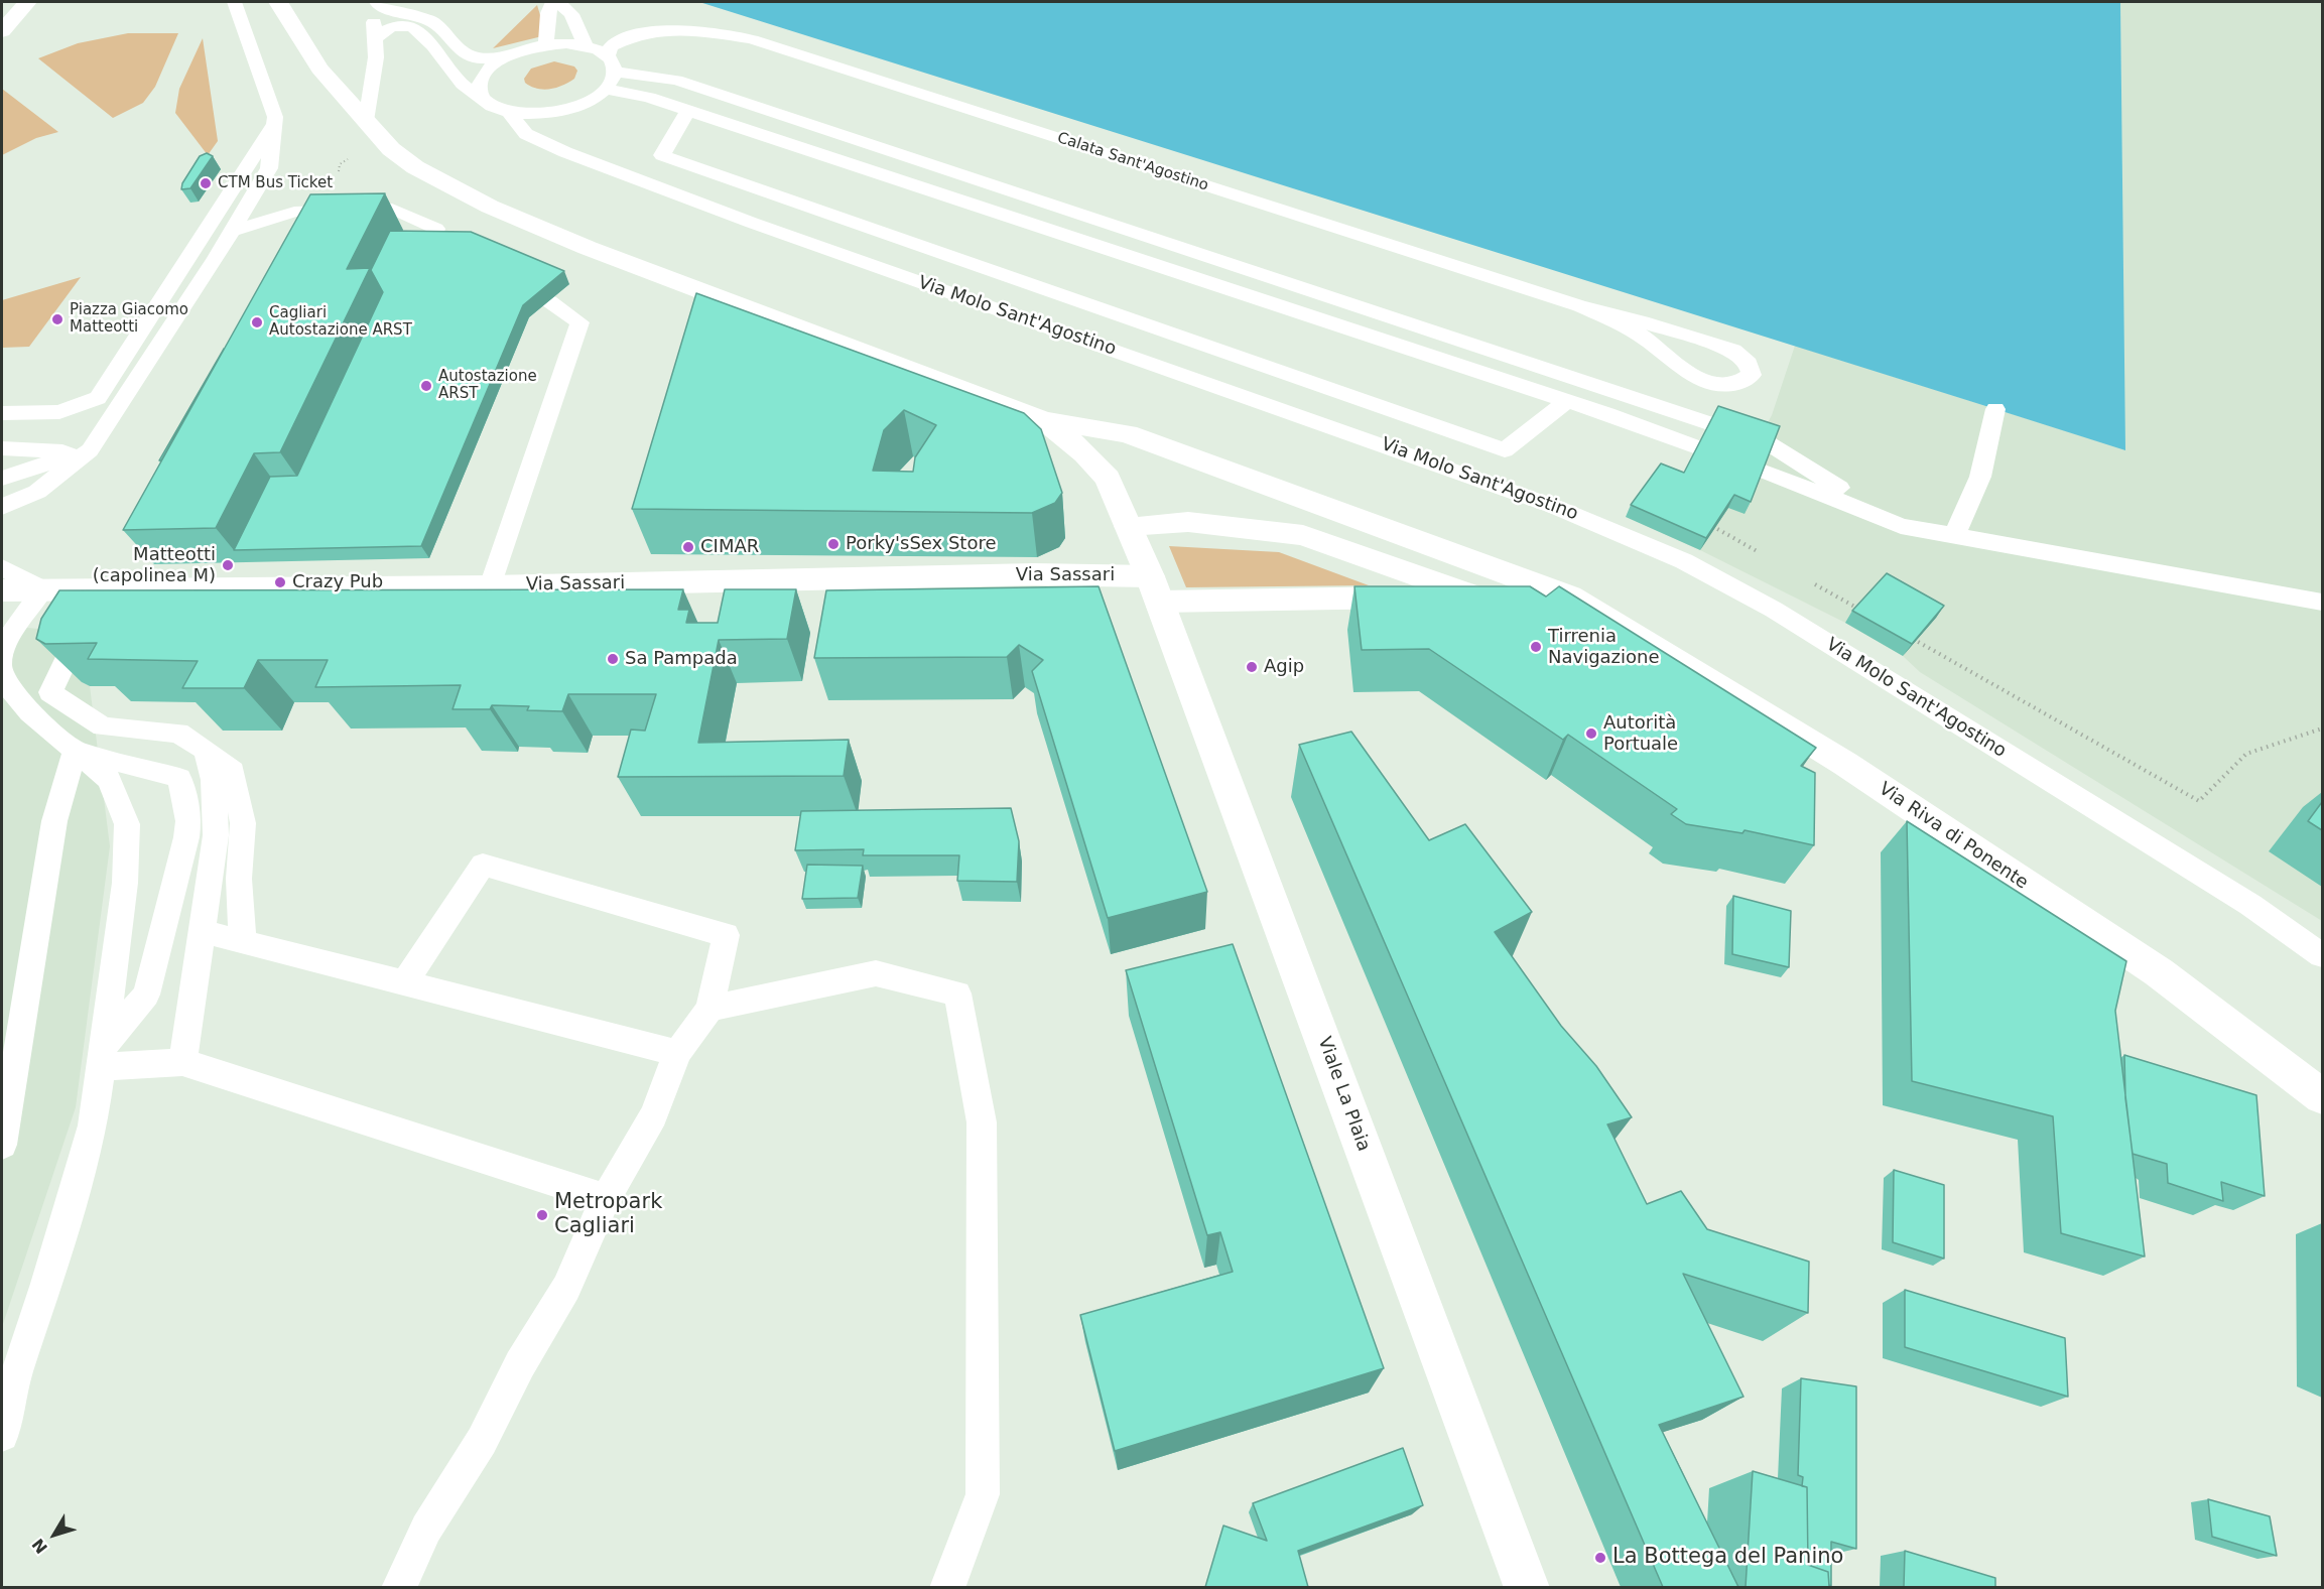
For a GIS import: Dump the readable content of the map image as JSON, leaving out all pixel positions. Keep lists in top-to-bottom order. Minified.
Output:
{"streets":{"main road":["Via Sassari","Via Riva di Ponente","Viale La Plaia"],"lane":["Calata Sant'Agostino","Via Molo Sant'Agostino"]},"crossings":[["Via Sassari","Viale La Plaia"]],"places":["CTM Bus Ticket","Piazza Giacomo Matteotti","Cagliari Autostazione ARST","Autostazione ARST","Porky'sSex Store","CIMAR","Matteotti (capolinea M)","Crazy Pub","Tirrenia Navigazione","Sa Pampada","Agip","Autorità Portuale","Metropark Cagliari","La Bottega del Panino"],"north":"bottom left"}
